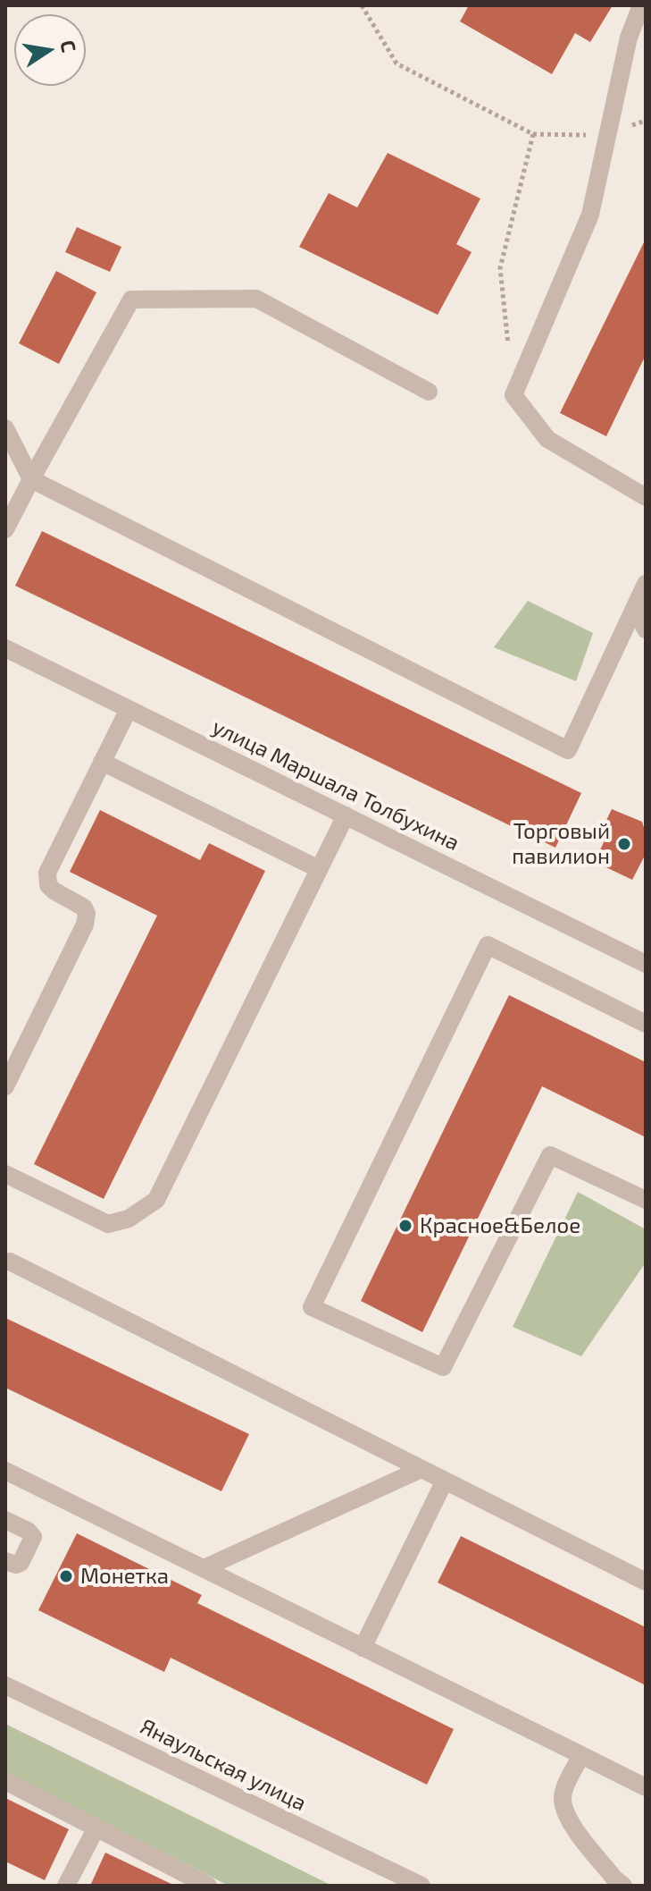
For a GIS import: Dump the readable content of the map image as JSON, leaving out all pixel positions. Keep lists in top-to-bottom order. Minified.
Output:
{"streets":{"street":["улица Маршала Толбухина","Янаульская улица"]},"places":["Торговый павилион","Красное&Белое","Монетка"],"north":"right"}
